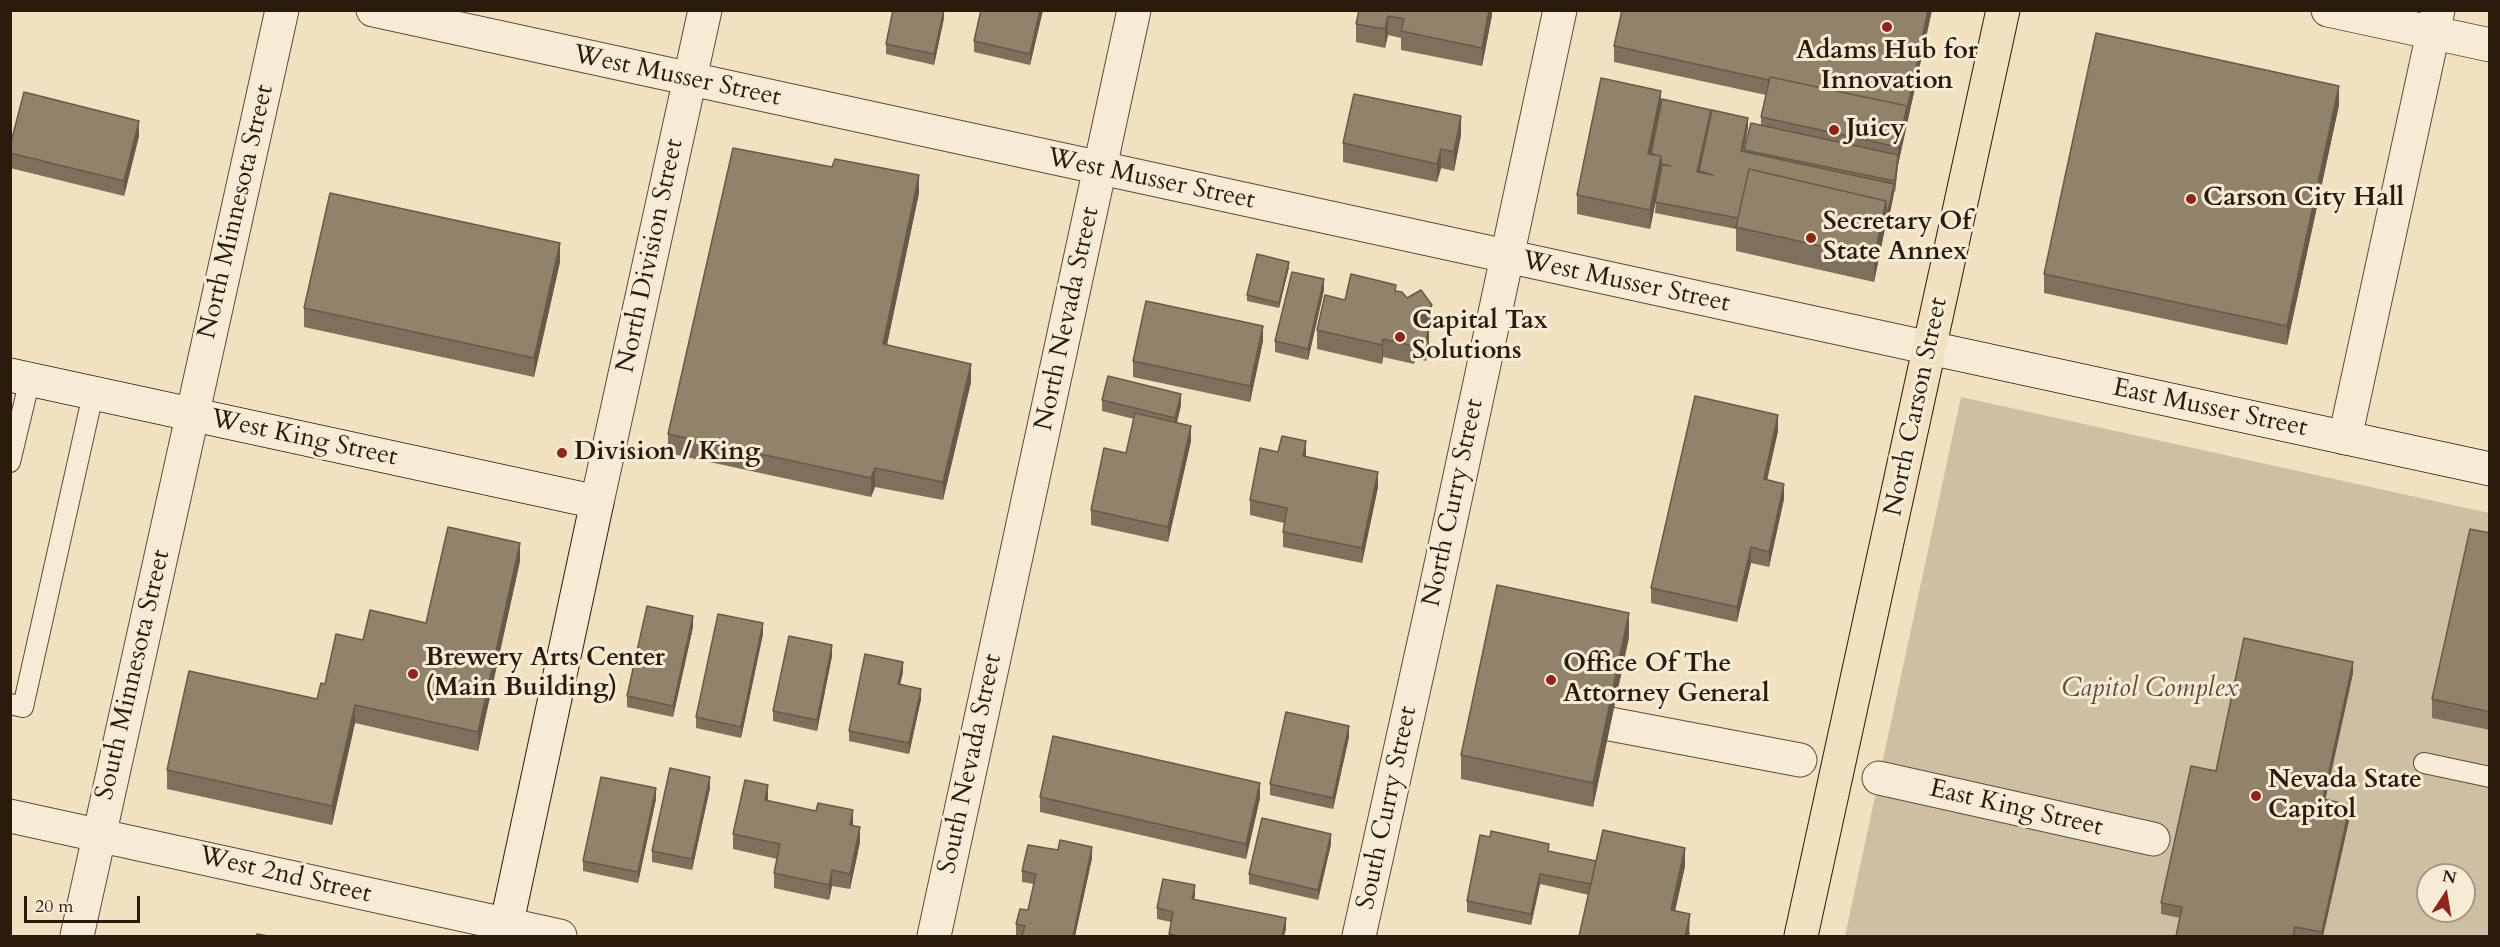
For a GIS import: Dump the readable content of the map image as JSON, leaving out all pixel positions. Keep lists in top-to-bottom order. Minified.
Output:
{"streets":{"main road":["North Carson Street"],"street":["West Musser Street","North Minnesota Street","North Division Street","North Nevada Street","East Musser Street","West King Street","North Curry Street","South Minnesota Street","South Nevada Street","South Curry Street","East King Street","West 2nd Street"]},"crossings":[["West Musser Street","North Division Street"],["West Musser Street","North Nevada Street"],["West Musser Street","North Carson Street"],["West Musser Street","East Musser Street"],["West Musser Street","North Curry Street"],["North Minnesota Street","West King Street"],["North Minnesota Street","South Minnesota Street"],["North Division Street","West King Street"],["North Division Street","West 2nd Street"],["North Nevada Street","South Nevada Street"],["North Carson Street","East Musser Street"],["West King Street","South Minnesota Street"],["North Curry Street","South Curry Street"],["South Minnesota Street","West 2nd Street"]],"parks":["Capitol Complex"],"places":["Adams Hub for Innovation","Juicy","Carson City Hall","Secretary Of State Annex","Capital Tax Solutions","Division / King","Brewery Arts Center (Main Building)","Office Of The Attorney General","Nevada State Capitol"],"scale_bar":"20 m","north":"top"}
